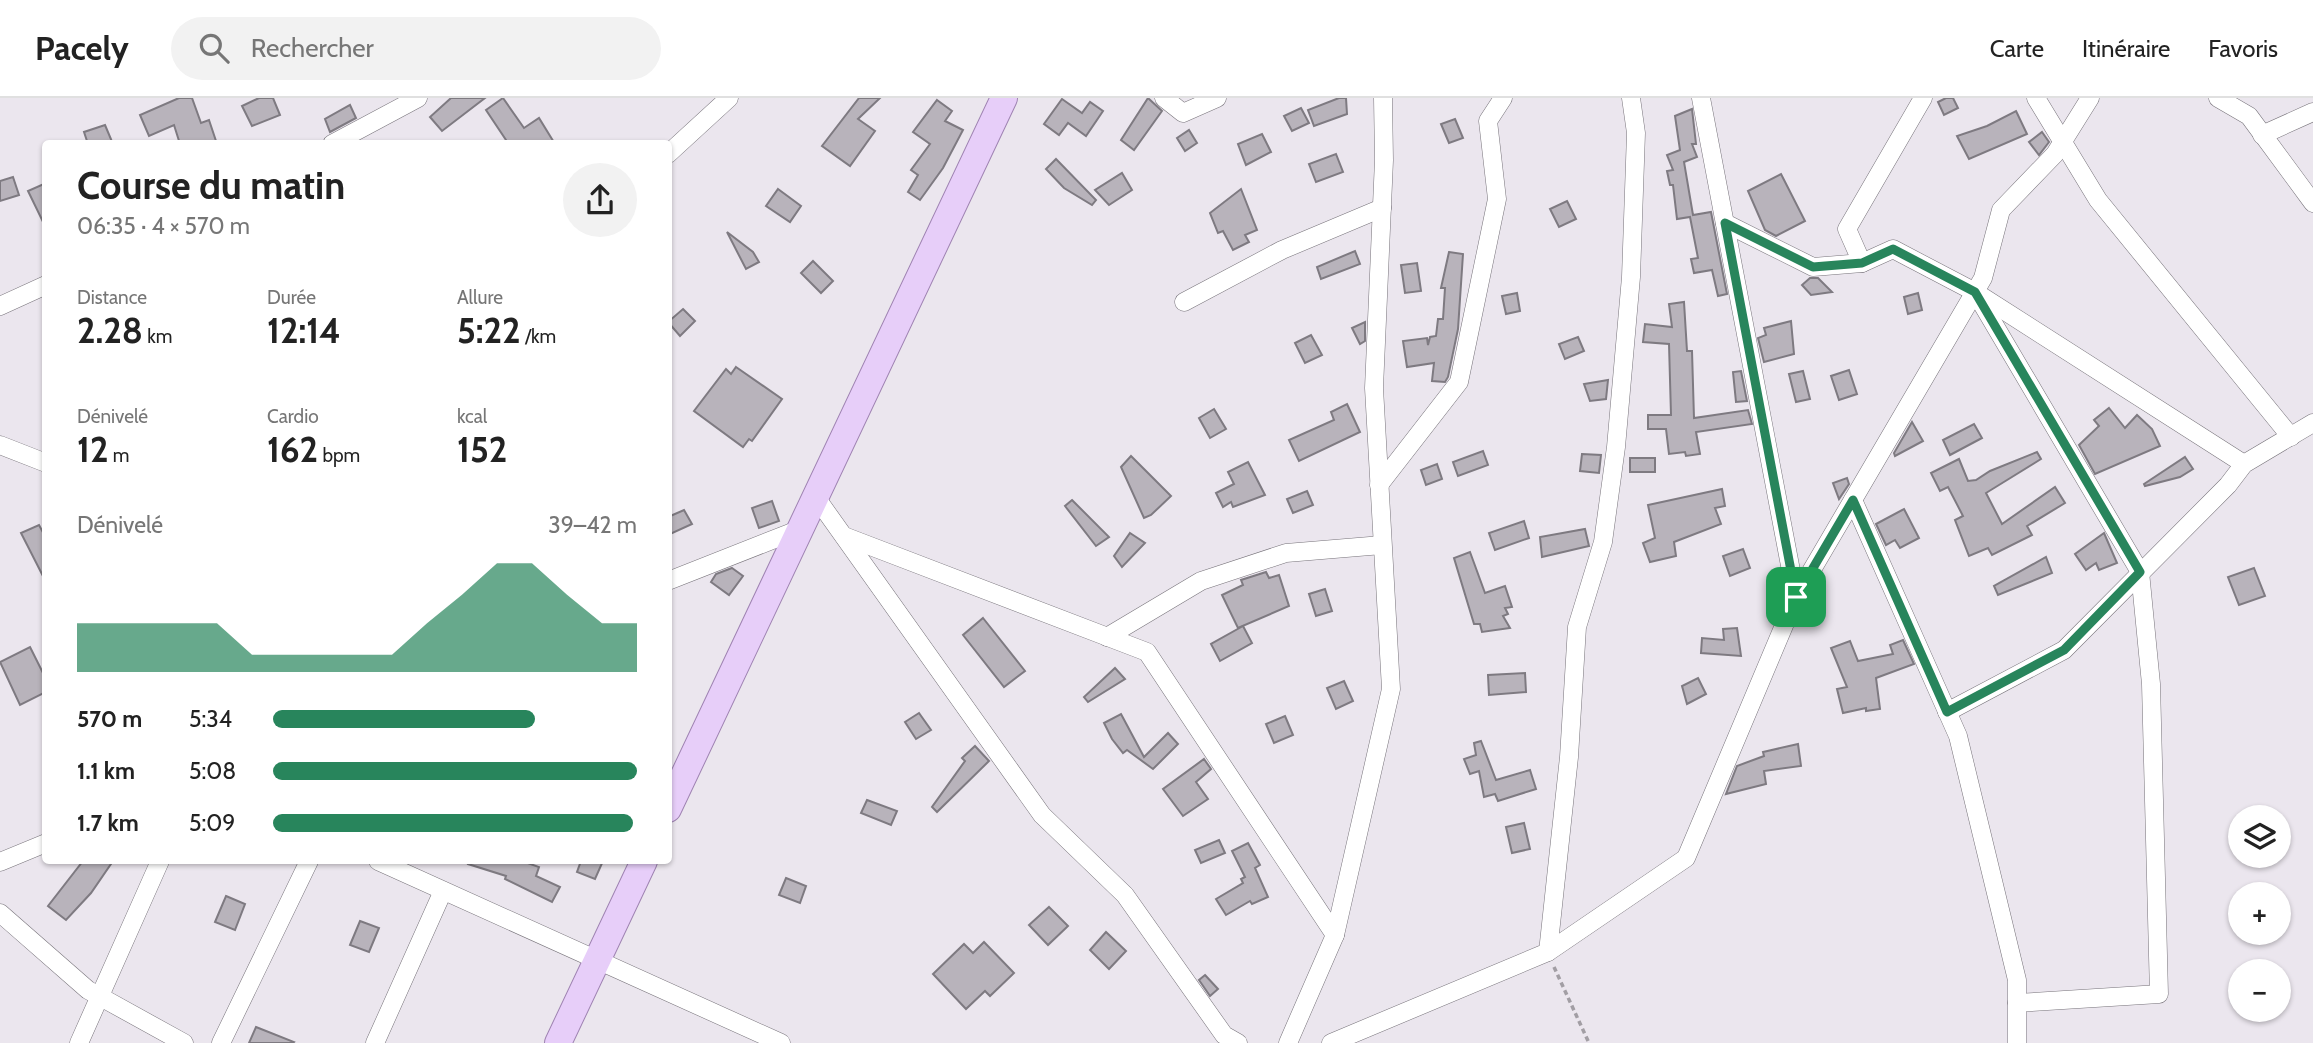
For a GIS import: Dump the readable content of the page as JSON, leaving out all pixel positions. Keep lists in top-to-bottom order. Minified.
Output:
{"page":{"header":"Pacely","search":"Rechercher","nav":["Carte","Itinéraire","Favoris"],"heading":["Course du matin","06:35 · 4 × 570 m"],"stats":[["Distance","2.28 km"],["Durée","12:14"],["Allure","5:22 /km"],["Dénivelé","12 m"],["Cardio","162 bpm"],["kcal","152"]],"chart":["Dénivelé","39–42 m"],"list":[{"name":"570 m","note":"5:34"},{"name":"1.1 km","note":"5:08"},{"name":"1.7 km","note":"5:09"}],"map_buttons":["+","−"]}}
